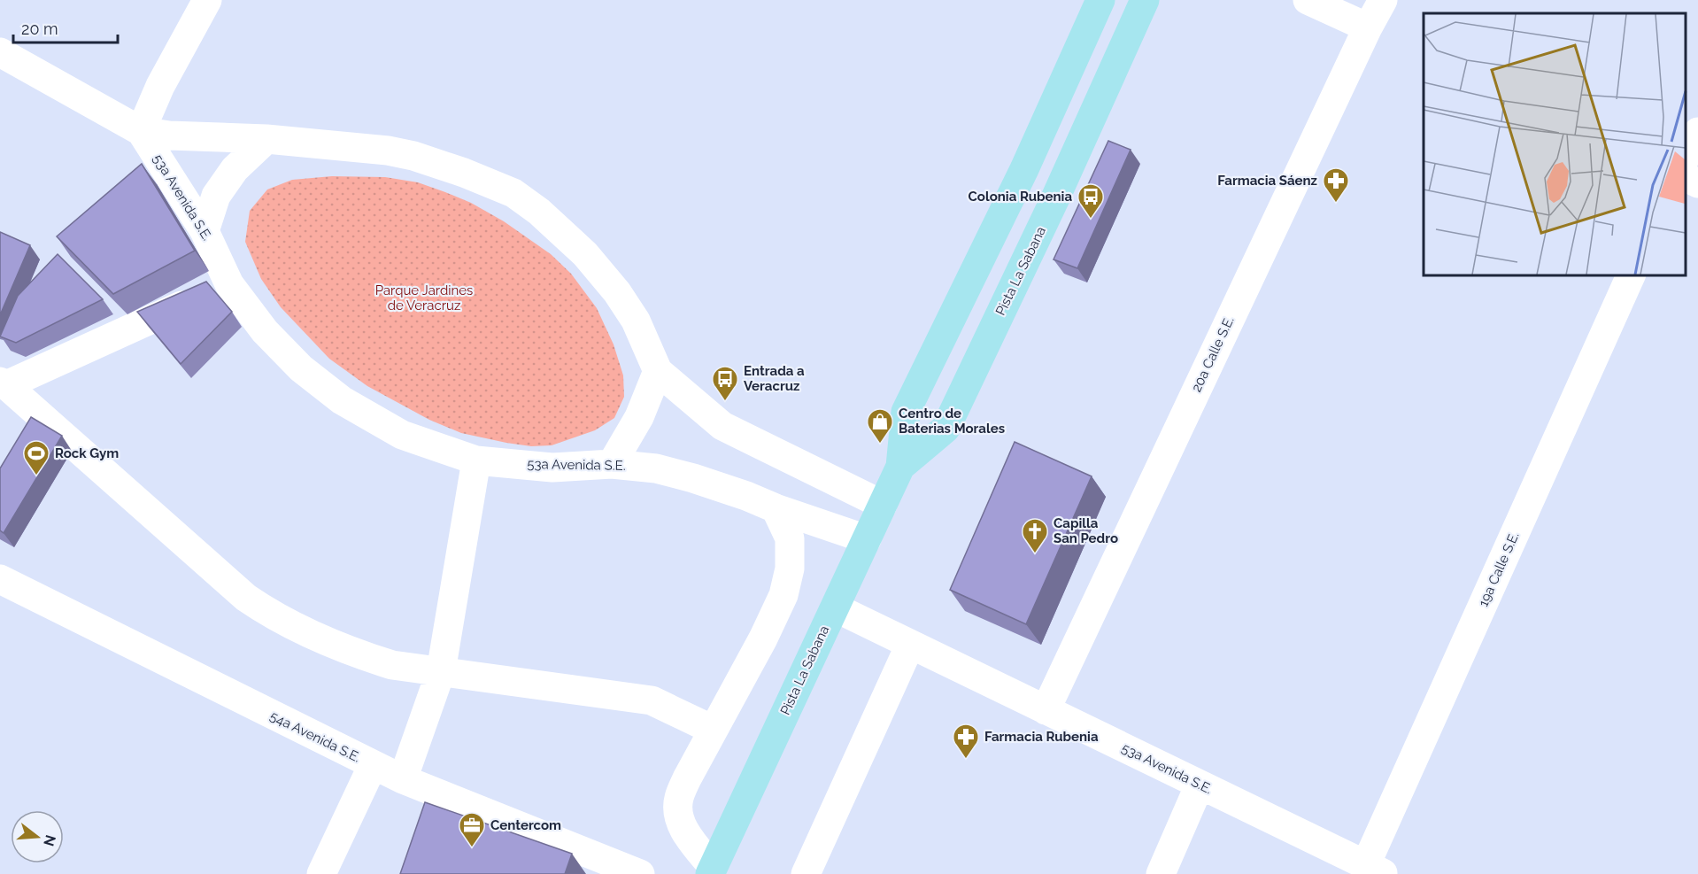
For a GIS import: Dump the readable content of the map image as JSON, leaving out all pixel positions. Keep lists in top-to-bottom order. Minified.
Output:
{"streets":{"main road":["Pista La Sabana"],"street":["53a Avenida S.E.","20a Calle S.E.","19a Calle S.E.","54a Avenida S.E."]},"crossings":[["53a Avenida S.E.","Pista La Sabana"],["53a Avenida S.E.","20a Calle S.E."],["53a Avenida S.E.","19a Calle S.E."]],"parks":["Parque Jardines de Veracruz"],"places":{"pharmacy":["Farmacia Sáenz","Farmacia Rubenia"],"bus stop":["Colonia Rubenia","Entrada a Veracruz"],"shop":["Centro de Baterias Morales"],"sports":["Rock Gym"],"church":["Capilla San Pedro"],"office":["Centercom"]},"scale_bar":"20 m","north":"right"}
